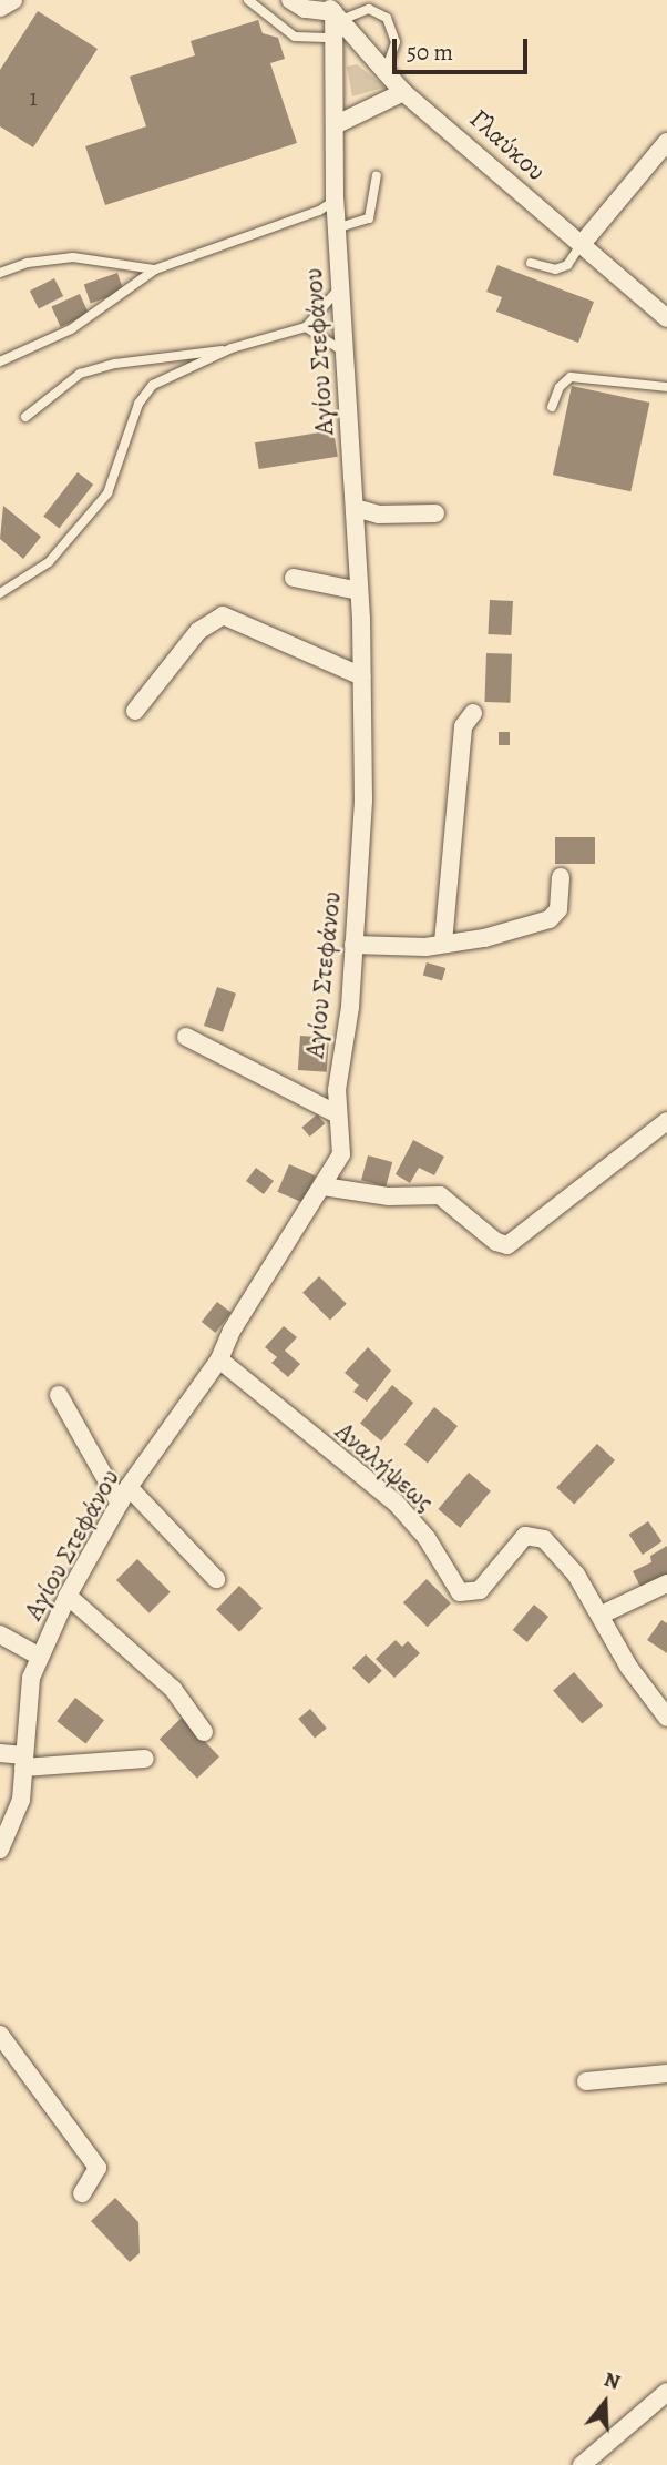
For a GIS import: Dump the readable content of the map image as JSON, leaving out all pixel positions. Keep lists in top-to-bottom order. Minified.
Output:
{"streets":{"street":["Γλαύκου","Αγίου Στεφάνου","Αναλήψεως"]},"crossings":[["Γλαύκου","Αγίου Στεφάνου"],["Αγίου Στεφάνου","Αναλήψεως"]],"house_numbers":["1"],"scale_bar":"50 m","north":"top"}
